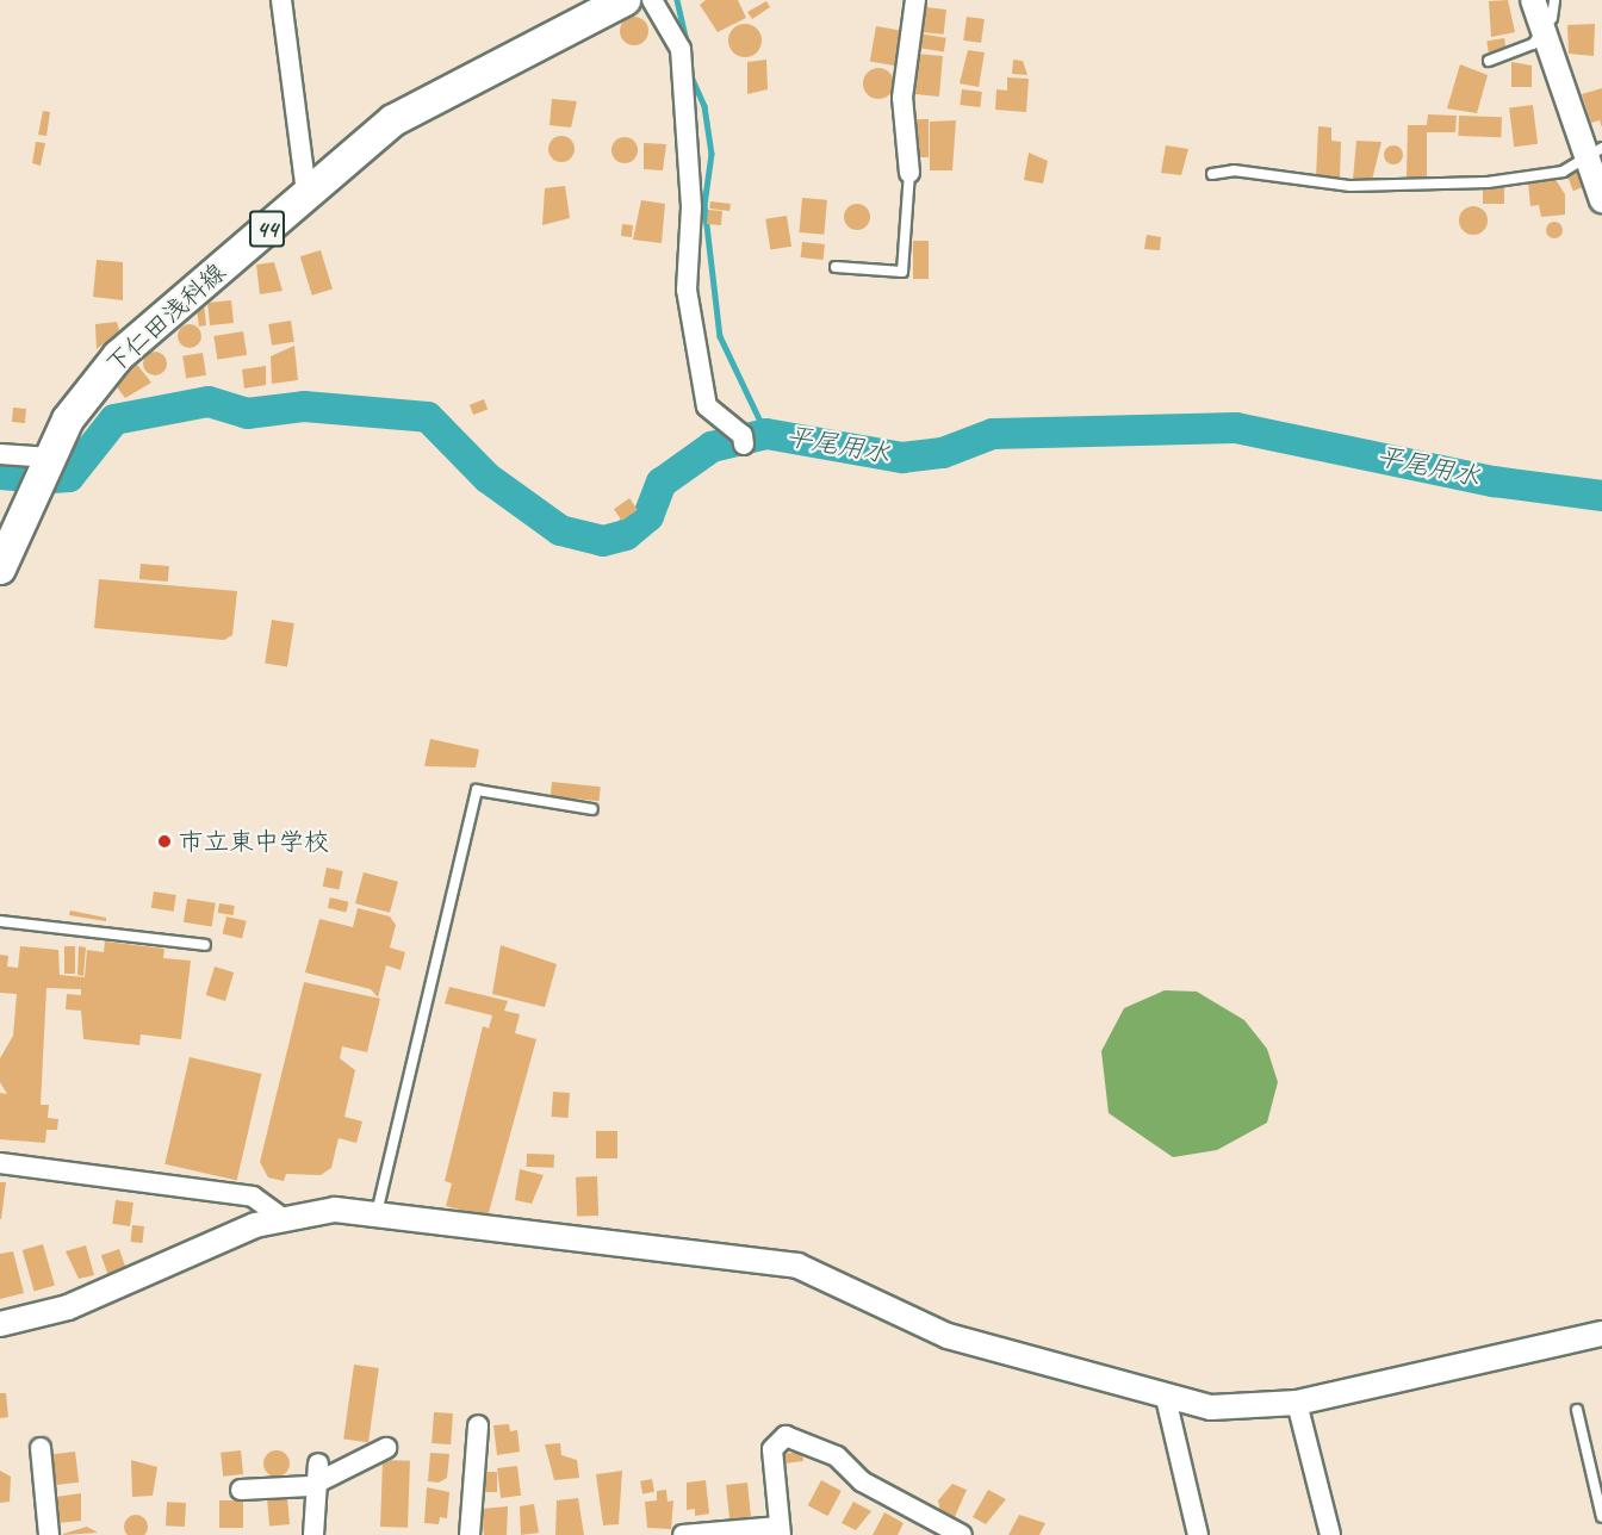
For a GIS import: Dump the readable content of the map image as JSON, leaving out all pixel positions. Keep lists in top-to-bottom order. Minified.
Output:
{"streets":{"main road":["44","下仁田浅科線"]},"water":["平尾用水"],"places":["市立東中学校"]}
